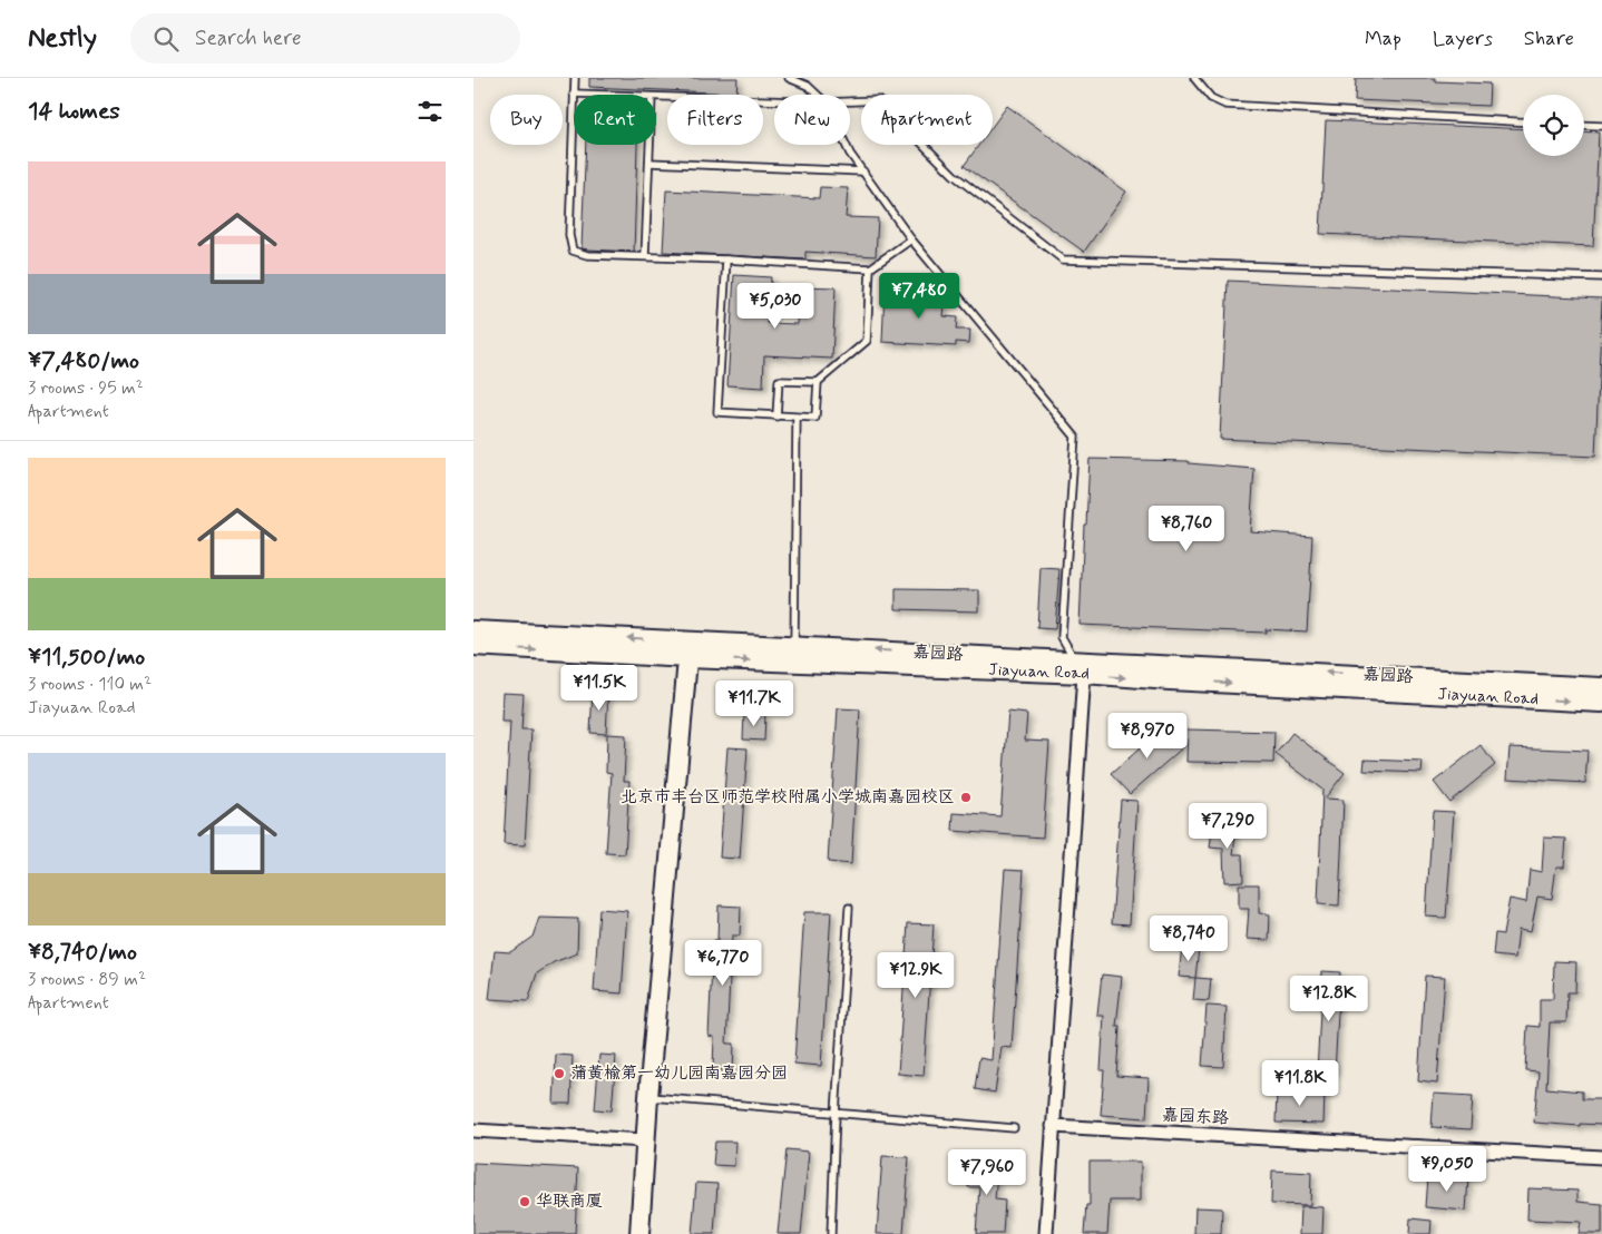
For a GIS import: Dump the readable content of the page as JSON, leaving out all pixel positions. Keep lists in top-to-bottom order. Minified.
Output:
{"streets":{"main road":["嘉园路","Jiayuan Road"],"street":["嘉园东路"]},"crossings":[["嘉园路","Jiayuan Road"]],"one_way":["嘉园路","Jiayuan Road"],"places":["北京市丰台区师范学校附属小学城南嘉园校区","蒲黄榆第一幼儿园南嘉园分园","华联商厦"],"page":{"header":"Nestly","search":"Search here","nav":["Map","Layers","Share"],"heading":"14 homes","chip":["Buy","Rent","Filters","New","Apartment"],"list":[{"name":"¥7,480/mo","note":"3 rooms · 95 m² · Apartment"},{"name":"¥11,500/mo","note":"3 rooms · 110 m² · Jiayuan Road"},{"name":"¥8,740/mo","note":"3 rooms · 89 m² · Apartment"}],"price":["¥7,480","¥5,030","¥8,760","¥11.5K","¥11.7K","¥8,970","¥7,290","¥8,740","¥6,770","¥12.9K","¥12.8K","¥11.8K","¥9,050","¥7,960"]}}
